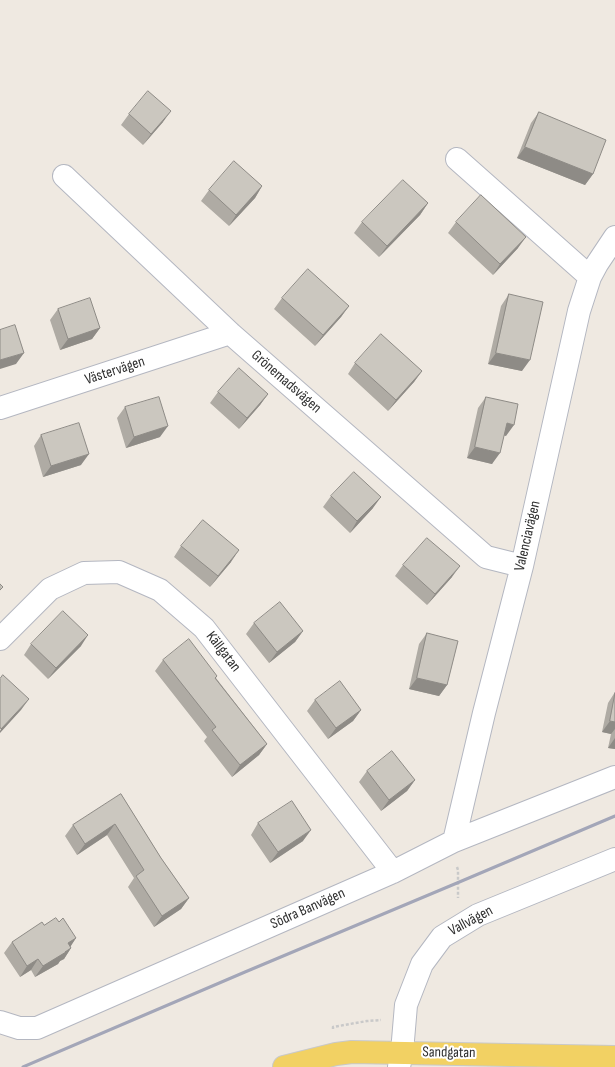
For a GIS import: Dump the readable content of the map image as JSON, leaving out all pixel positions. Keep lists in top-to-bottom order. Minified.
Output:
{"streets":{"main road":["Sandgatan"],"street":["Västervägen","Grönemadsvägen","Valenciavägen","Källgatan","Södra Banvägen","Vallvägen"]},"crossings":[["Västervägen","Grönemadsvägen"],["Grönemadsvägen","Valenciavägen"],["Valenciavägen","Södra Banvägen"],["Källgatan","Södra Banvägen"],["Vallvägen","Sandgatan"]]}
